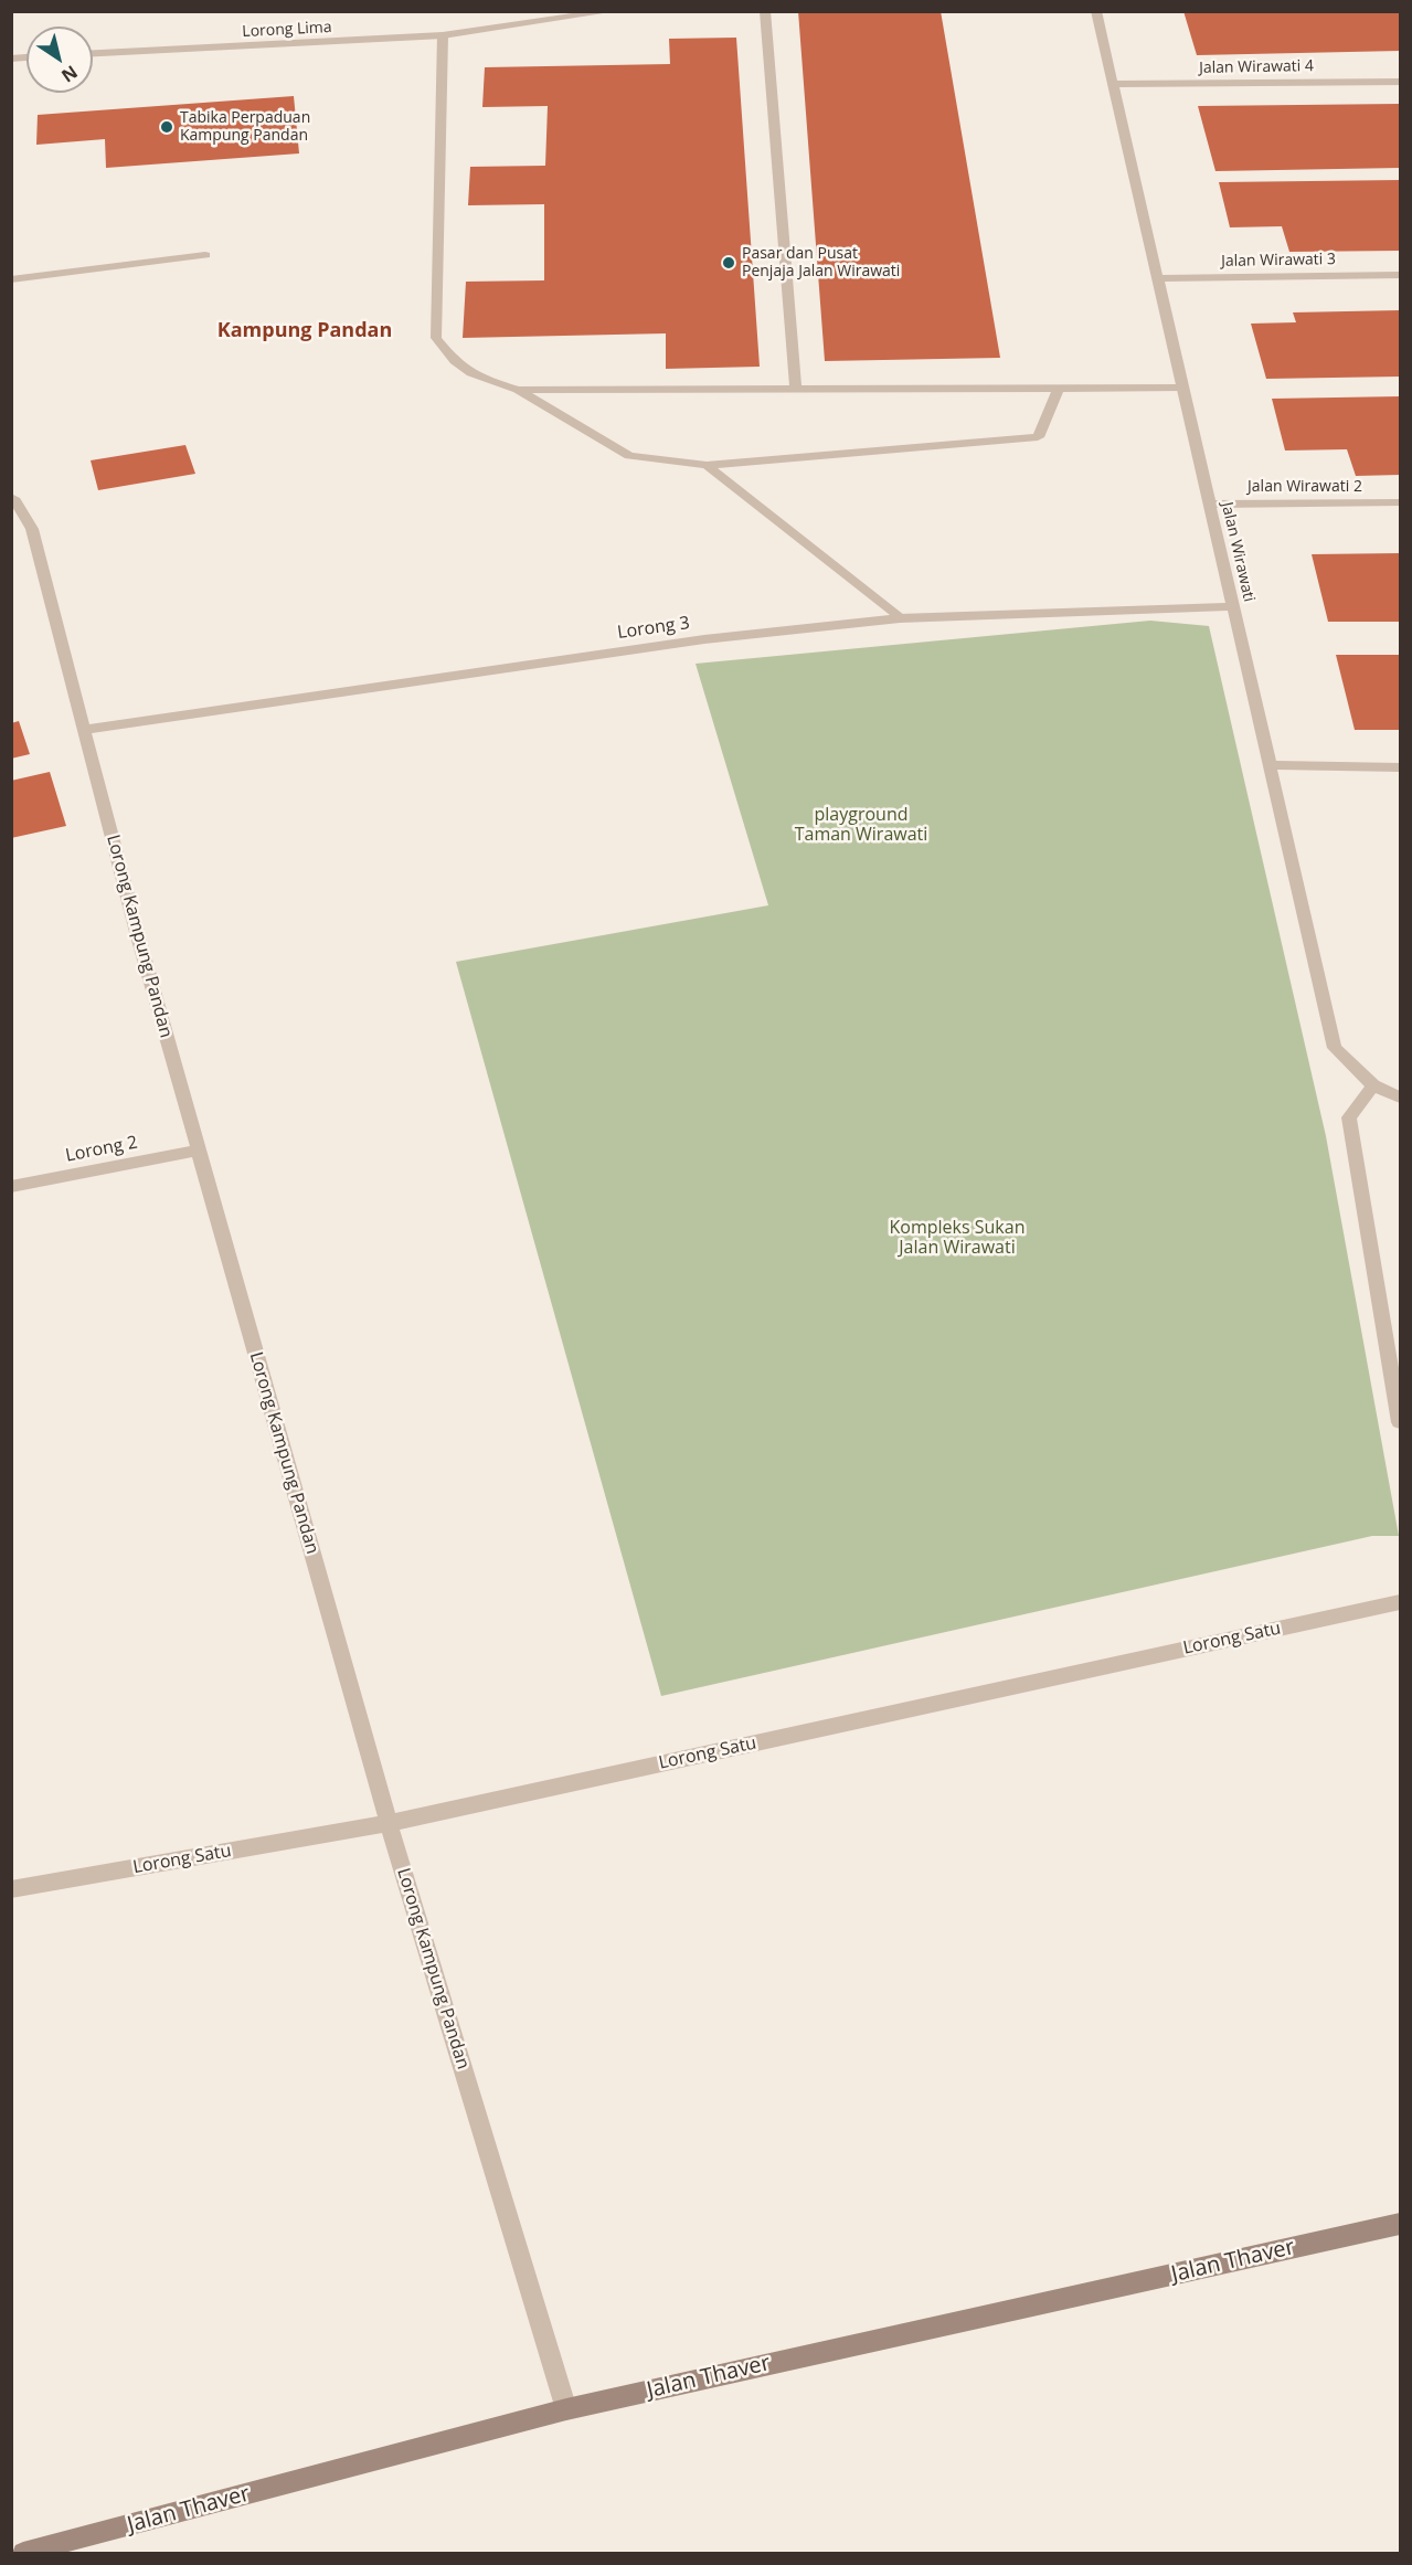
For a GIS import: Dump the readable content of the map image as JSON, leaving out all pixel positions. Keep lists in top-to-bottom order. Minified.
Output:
{"streets":{"street":["Lorong Lima","Jalan Wirawati 4","Jalan Wirawati 3","Jalan Wirawati 2","Jalan Wirawati","Lorong 3","Lorong Kampung Pandan","Lorong 2","Lorong Satu","Jalan Thaver"]},"crossings":[["Jalan Wirawati 4","Jalan Wirawati"],["Jalan Wirawati 3","Jalan Wirawati"],["Jalan Wirawati 2","Jalan Wirawati"],["Jalan Wirawati","Lorong 3"],["Lorong 3","Lorong Kampung Pandan"],["Lorong Kampung Pandan","Lorong 2"],["Lorong Kampung Pandan","Lorong Satu"],["Lorong Kampung Pandan","Jalan Thaver"]],"districts":["Kampung Pandan"],"parks":["playground Taman Wirawati","Kompleks Sukan Jalan Wirawati"],"places":["Tabika Perpaduan Kampung Pandan","Pasar dan Pusat Penjaja Jalan Wirawati"],"north":"bottom right"}
